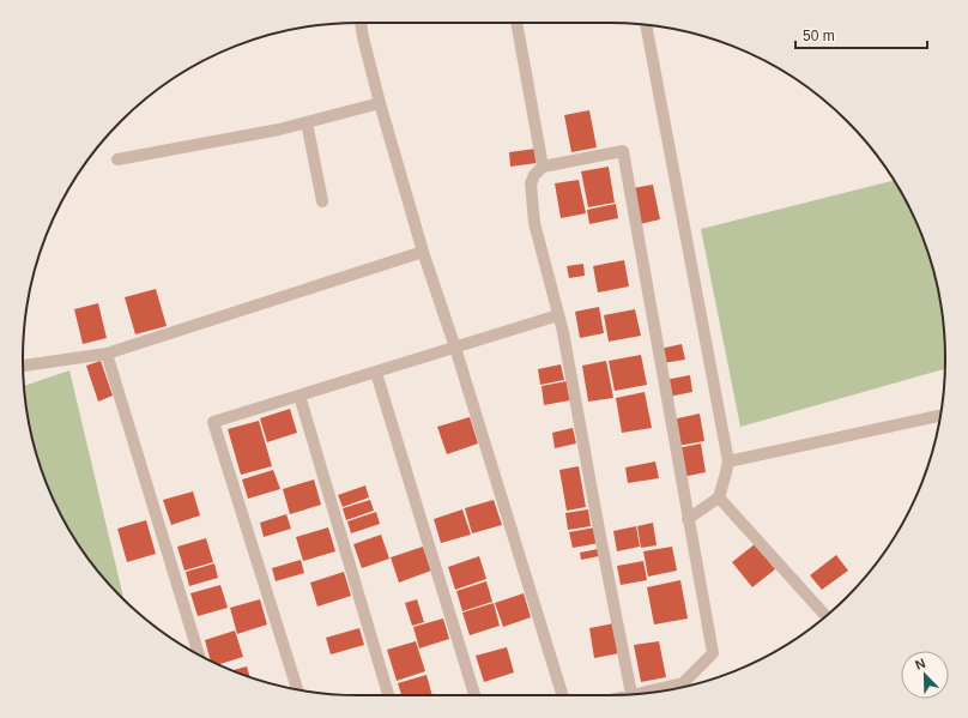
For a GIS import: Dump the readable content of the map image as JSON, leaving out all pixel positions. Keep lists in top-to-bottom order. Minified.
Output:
{"scale_bar":"50 m","north":"top left"}
